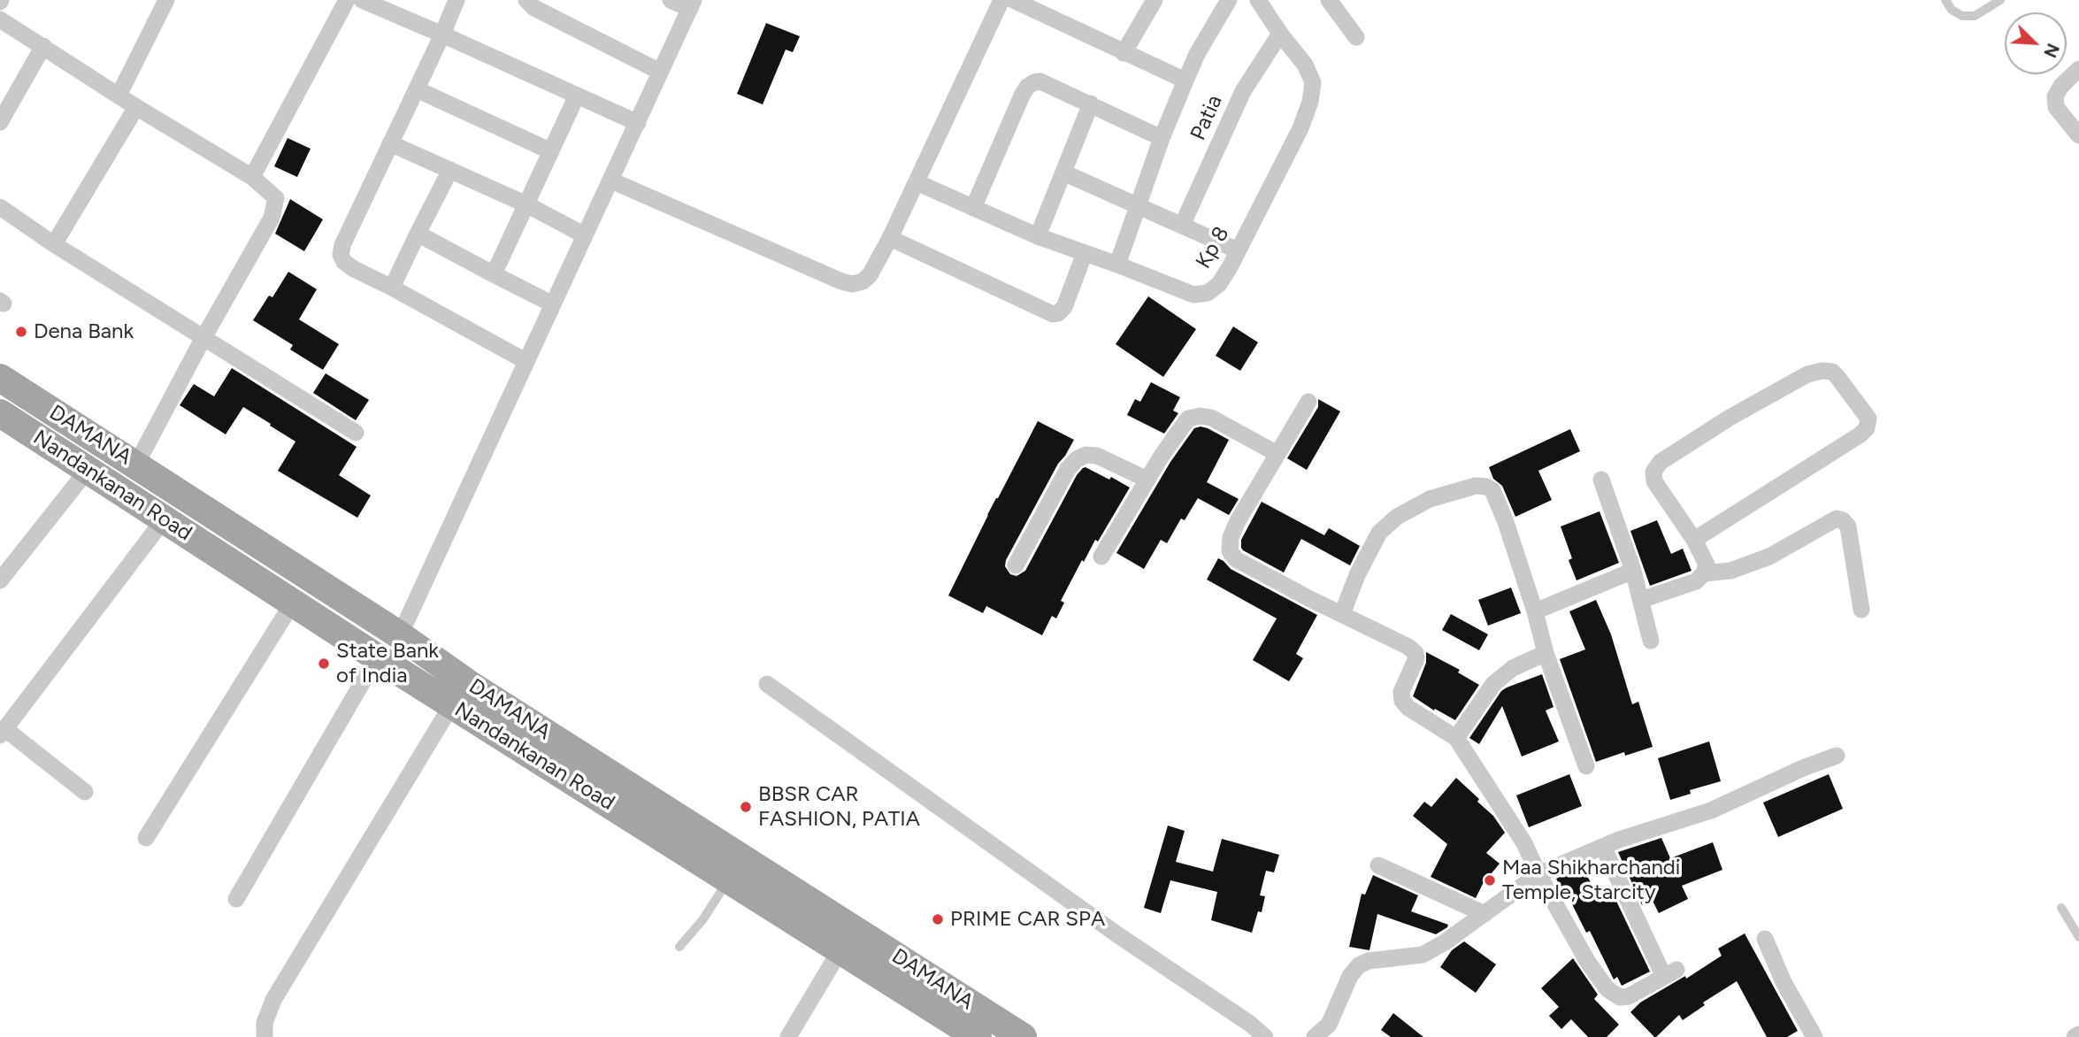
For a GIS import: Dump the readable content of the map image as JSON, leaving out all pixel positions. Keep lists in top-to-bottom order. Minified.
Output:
{"streets":{"main road":["DAMANA","Nandankanan Road"],"street":["Patia","Kp 8"]},"crossings":[["Patia","Kp 8"],["DAMANA","Nandankanan Road"]],"places":["Dena Bank","State Bank of India","BBSR CAR FASHION, PATIA","Maa Shikharchandi Temple, Starcity","PRIME CAR SPA"],"north":"bottom right"}
